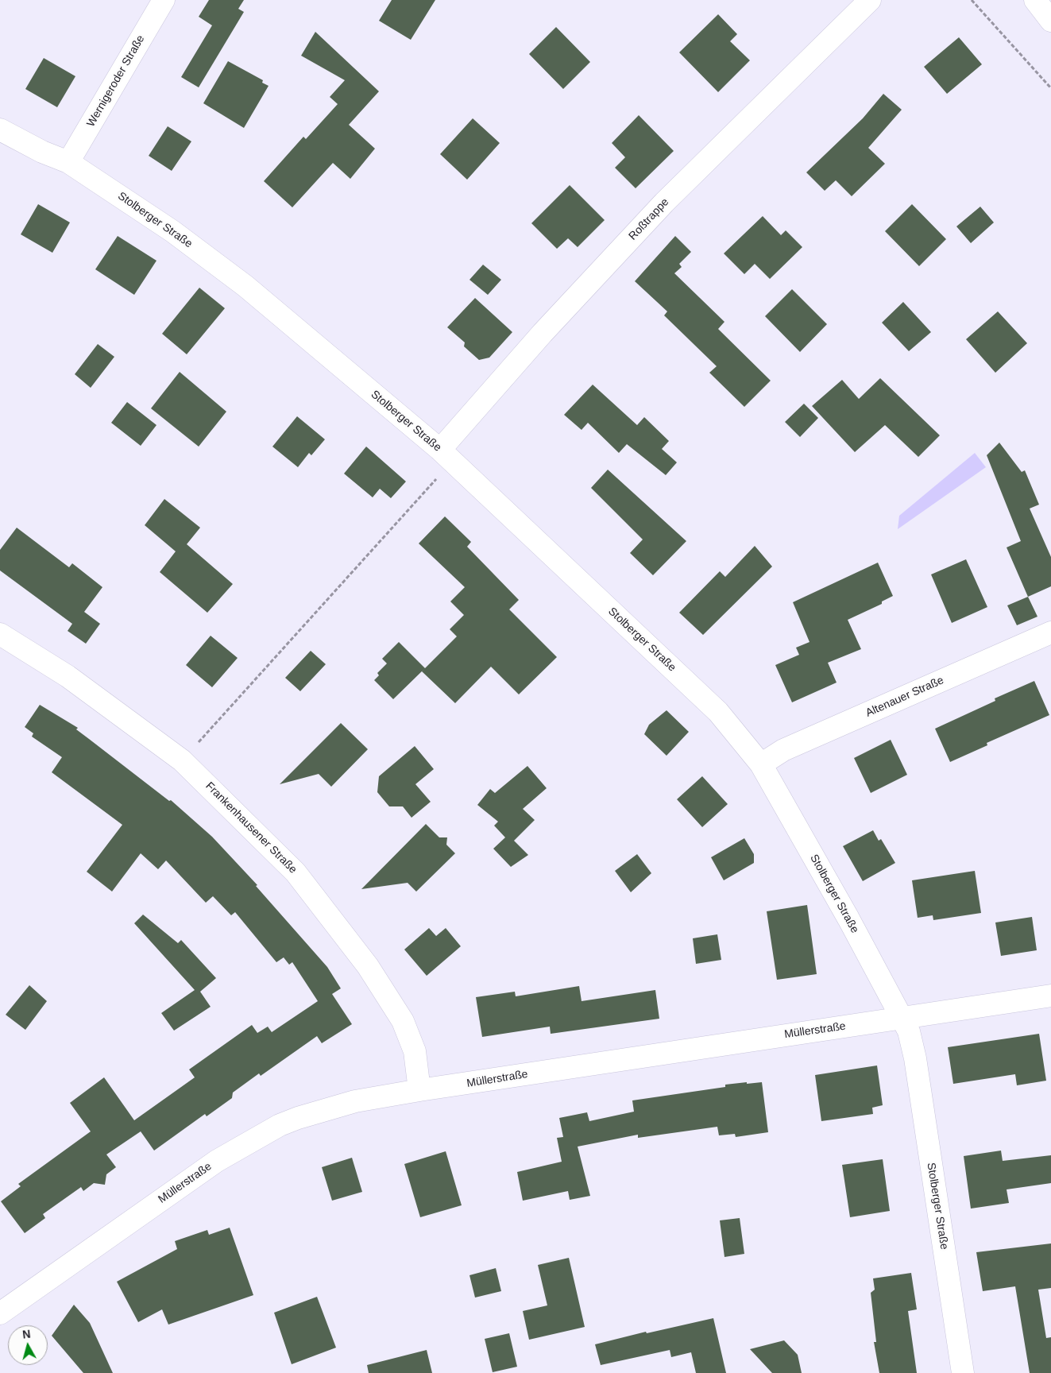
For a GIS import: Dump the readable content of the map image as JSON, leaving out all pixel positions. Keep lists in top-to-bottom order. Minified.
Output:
{"streets":{"street":["Wernigeroder Straße","Roßtrappe","Stolberger Straße","Altenauer Straße","Frankenhausener Straße","Müllerstraße"]},"crossings":[["Wernigeroder Straße","Stolberger Straße"],["Roßtrappe","Stolberger Straße"],["Stolberger Straße","Altenauer Straße"],["Stolberger Straße","Müllerstraße"],["Frankenhausener Straße","Müllerstraße"]],"north":"top"}
